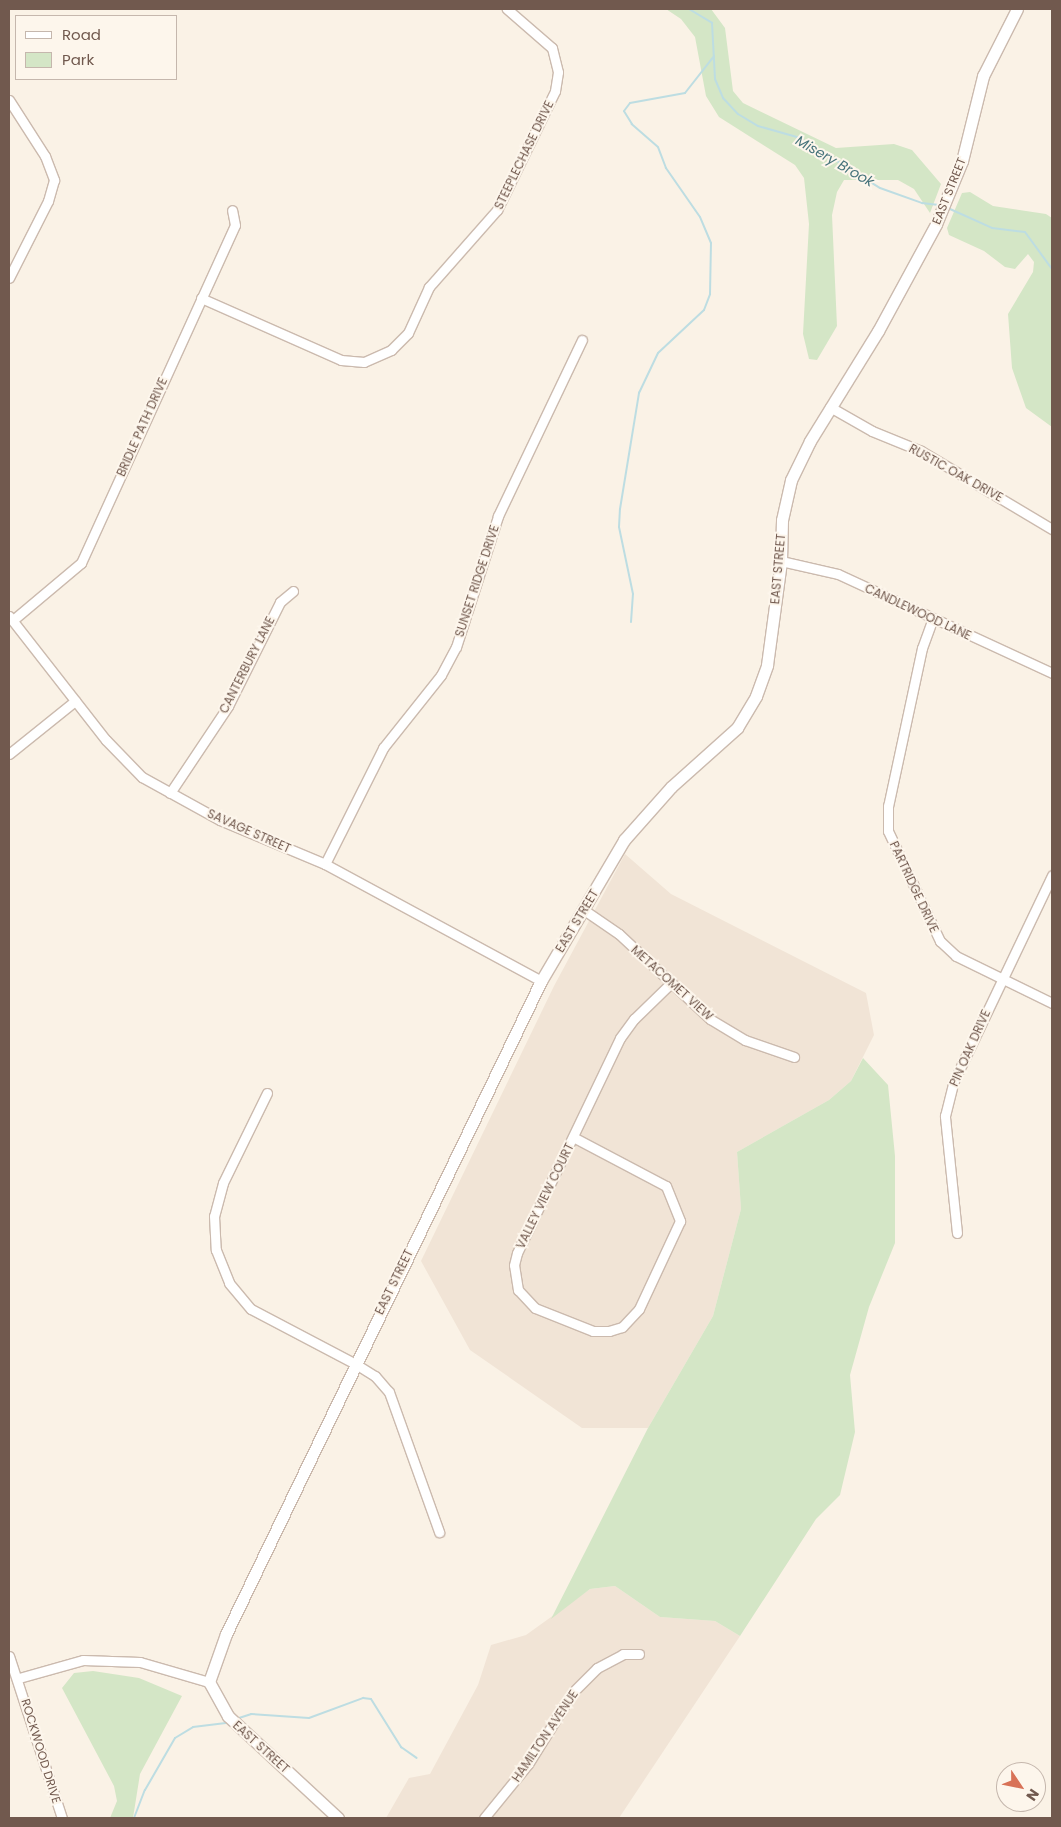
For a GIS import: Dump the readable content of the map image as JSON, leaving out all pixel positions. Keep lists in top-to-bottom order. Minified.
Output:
{"streets":{"street":["STEEPLECHASE DRIVE","EAST STREET","BRIDLE PATH DRIVE","RUSTIC OAK DRIVE","SUNSET RIDGE DRIVE","CANDLEWOOD LANE","CANTERBURY LANE","SAVAGE STREET","PARTRIDGE DRIVE","METACOMET VIEW","PIN OAK DRIVE","VALLEY VIEW COURT","HAMILTON AVENUE","ROCKWOOD DRIVE"]},"crossings":[["STEEPLECHASE DRIVE","BRIDLE PATH DRIVE"],["EAST STREET","RUSTIC OAK DRIVE"],["EAST STREET","CANDLEWOOD LANE"],["EAST STREET","SAVAGE STREET"],["EAST STREET","METACOMET VIEW"],["BRIDLE PATH DRIVE","SAVAGE STREET"],["SUNSET RIDGE DRIVE","SAVAGE STREET"],["CANDLEWOOD LANE","PARTRIDGE DRIVE"],["CANTERBURY LANE","SAVAGE STREET"],["PARTRIDGE DRIVE","PIN OAK DRIVE"],["METACOMET VIEW","VALLEY VIEW COURT"]],"water":["Misery Brook"],"legend":["Road","Park"],"north":"bottom right"}
